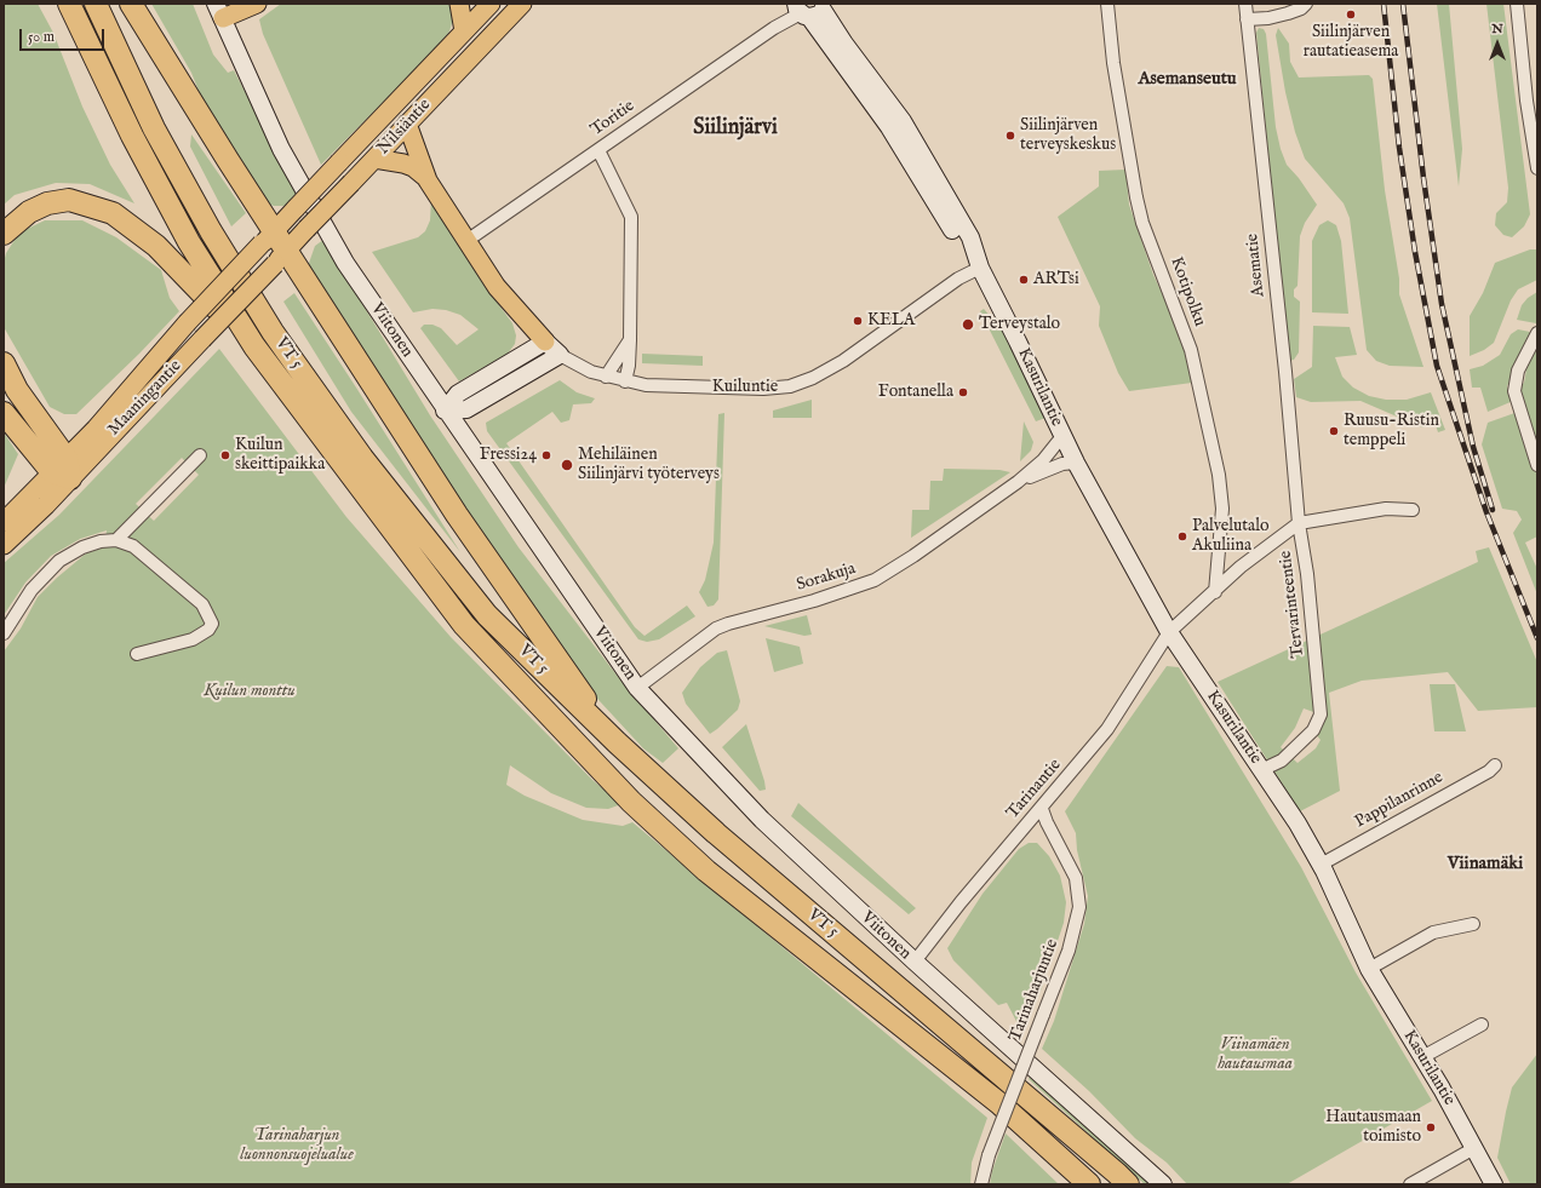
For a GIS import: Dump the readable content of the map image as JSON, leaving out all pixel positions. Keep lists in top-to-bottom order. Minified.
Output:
{"streets":{"highway":["VT 5"],"main road":["Nilsiäntie","Viitonen","Kuiluntie","Kasurilantie","Maaningantie"],"street":["Toritie","Asematie","Kotipolku","Sorakuja","Tervarinteentie","Tarinantie","Pappilanrinne","Tarinaharjuntie"]},"crossings":[["Toritie","Kasurilantie"],["Nilsiäntie","Maaningantie"],["Asematie","Tervarinteentie"],["Asematie","Tarinantie"],["Kotipolku","Tarinantie"],["Viitonen","Sorakuja"],["Viitonen","Tarinantie"],["Kuiluntie","Kasurilantie"],["Kasurilantie","Sorakuja"],["Kasurilantie","Tervarinteentie"],["Kasurilantie","Tarinantie"],["Kasurilantie","Pappilanrinne"],["Tervarinteentie","Tarinantie"],["Tarinantie","Tarinaharjuntie"]],"districts":["Asemanseutu","Siilinjärvi","Viinamäki"],"parks":["Kuilun monttu","Viinamäen hautausmaa","Tarinaharjun luonnonsuojelualue"],"places":["Siilinjärven rautatieasema","Siilinjärven terveyskeskus","ARTsi","KELA","Terveystalo","Fontanella","Ruusu-Ristin temppeli","Kuilun skeittipaikka","Fressi24","Mehiläinen Siilinjärvi työterveys","Palvelutalo Akuliina","Hautausmaan toimisto"],"scale_bar":"50 m","north":"top"}
